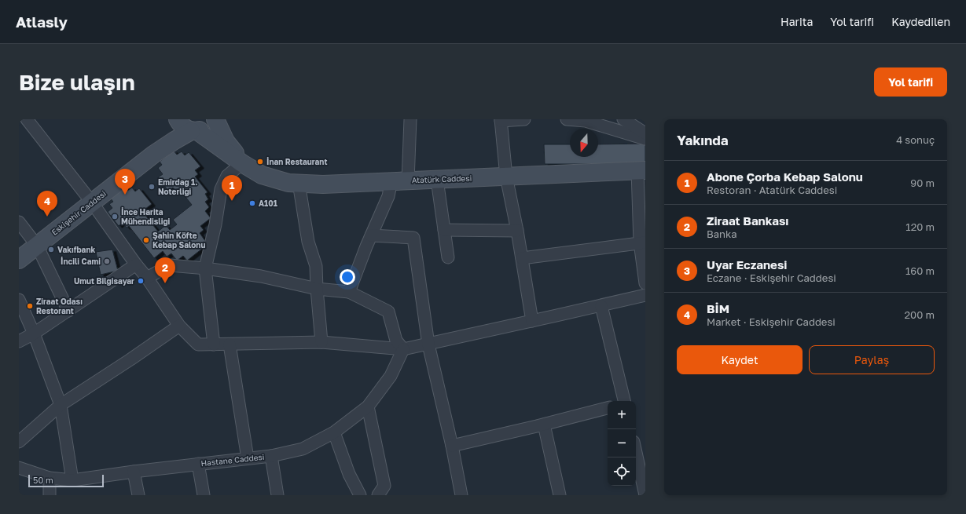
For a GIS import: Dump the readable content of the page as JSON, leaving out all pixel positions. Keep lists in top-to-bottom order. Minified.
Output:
{"streets":{"main road":["Atatürk Caddesi","Eskişehir Caddesi"],"street":["Hastane Caddesi"]},"crossings":[["Atatürk Caddesi","Eskişehir Caddesi"]],"places":["İnan Restaurant","Emirdağ 1. Noterliği","A101","İnce Harita Mühendisliği","Şahin Köfte Kebap Salonu","Vakıfbank","İncili Cami","Umut Bilgisayar","Ziraat Odası Restorant"],"scale_bar":"50 m","north":"bottom","page":{"header":"Atlasly","nav":["Harita","Yol tarifi","Kaydedilen"],"buttons":["Yol tarifi",["Kaydet","Paylaş"]],"title":"Bize ulaşın","heading":["Yakında","4 sonuç"],"list":[{"mark":"1","name":"Abone Çorba Kebap Salonu","note":"Restoran · Atatürk Caddesi","value":"90 m"},{"mark":"2","name":"Ziraat Bankası","note":"Banka","value":"120 m"},{"mark":"3","name":"Uyar Eczanesi","note":"Eczane · Eskişehir Caddesi","value":"160 m"},{"mark":"4","name":"BİM","note":"Market · Eskişehir Caddesi","value":"200 m"}],"pins":["3","1","4","2"],"map_buttons":["+","−"],"scale":"50 m"}}
